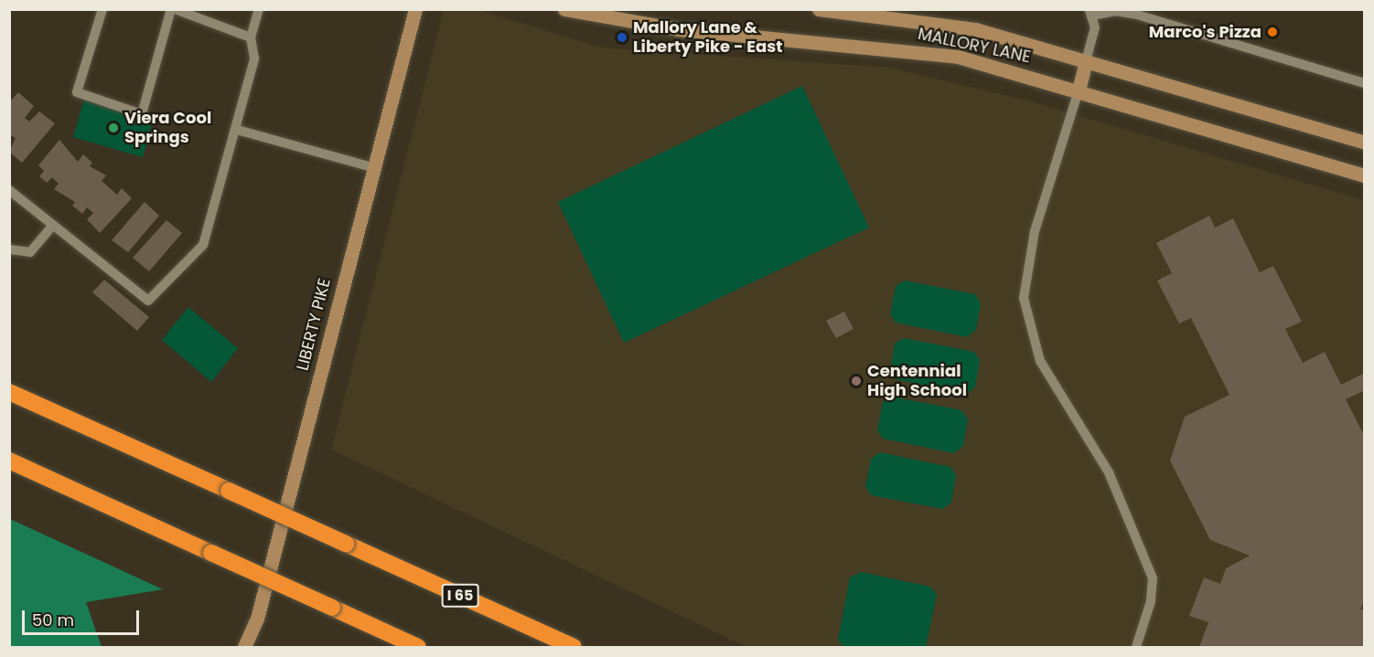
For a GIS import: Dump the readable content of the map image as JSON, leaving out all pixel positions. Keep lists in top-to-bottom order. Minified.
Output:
{"streets":{"highway":["I 65"],"main road":["MALLORY LANE","LIBERTY PIKE"]},"places":["Marco's Pizza","Mallory Lane & Liberty Pike - East","Viera Cool Springs","Centennial High School"],"scale_bar":"50 m"}
